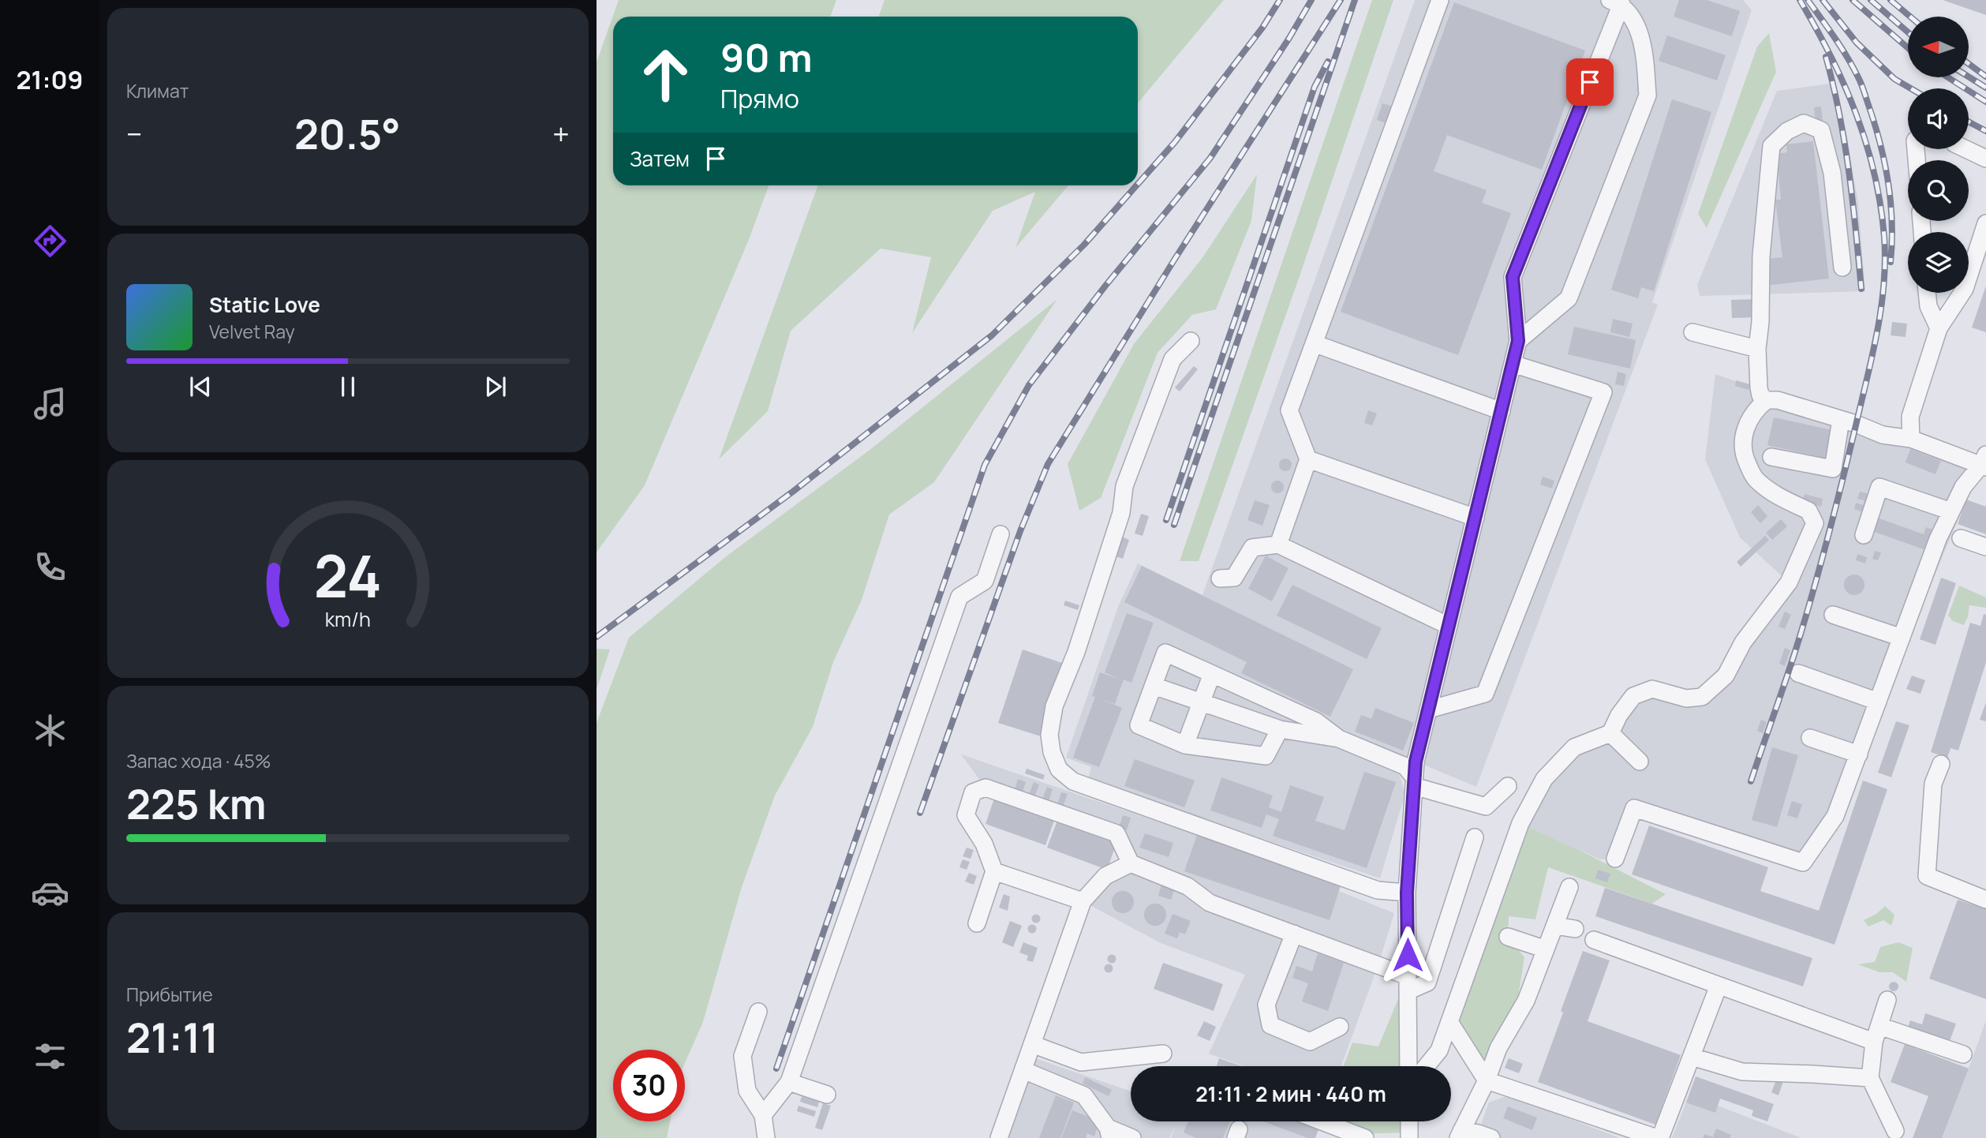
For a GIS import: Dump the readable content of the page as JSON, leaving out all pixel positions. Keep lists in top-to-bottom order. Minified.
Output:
{"north":"left","page":{"tabs":"21:09","tile":["Климат",["Запас хода · 45%","225 km"],["Прибытие","21:11"]],"turn":["90 m","Прямо"],"heat":["−","20.5°","+"],"then":"Затем","song":["Static Love","Velvet Ray"],"limit":"30","trip":"21:11 · 2 мин · 440 m","gauge":["24","km/h"]}}
